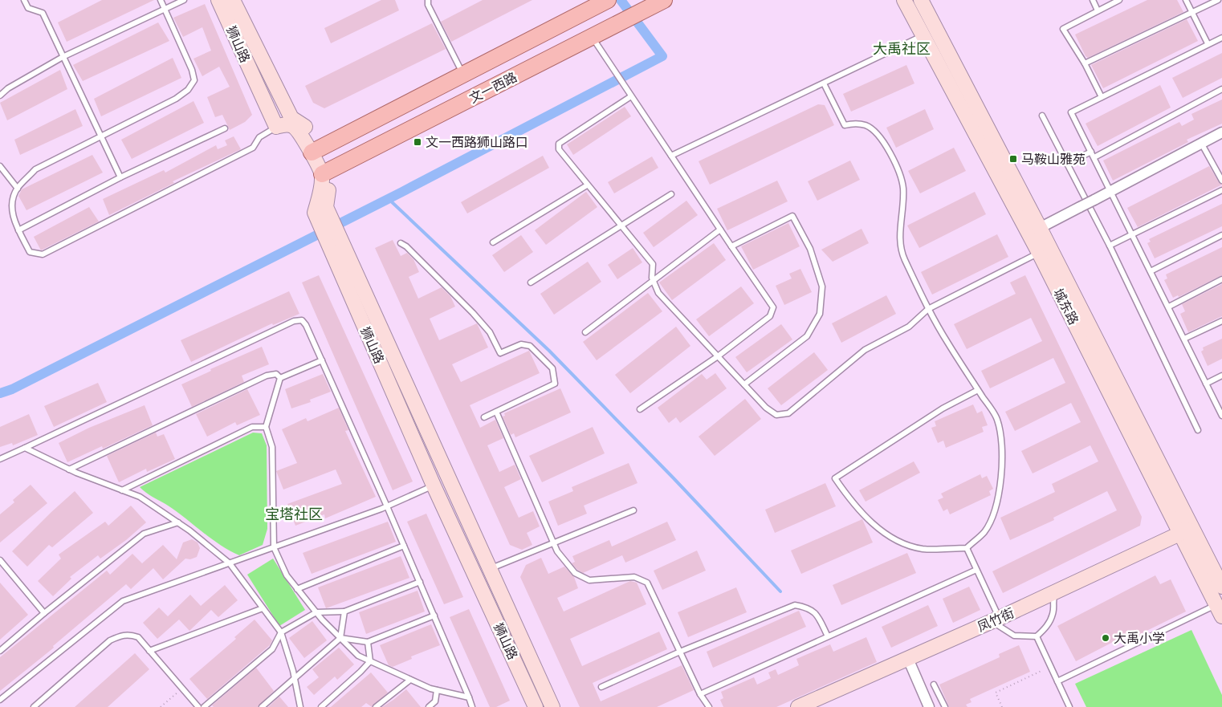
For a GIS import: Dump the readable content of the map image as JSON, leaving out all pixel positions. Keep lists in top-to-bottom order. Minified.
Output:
{"streets":{"main road":["文一西路"],"street":["狮山路","城东路","凤竹街"]},"crossings":[["狮山路","文一西路"],["城东路","凤竹街"]],"districts":["大禹社区","宝塔社区"],"places":{"transit":["文一西路狮山路口","马鞍山雅苑"],"other":["大禹小学"]}}
